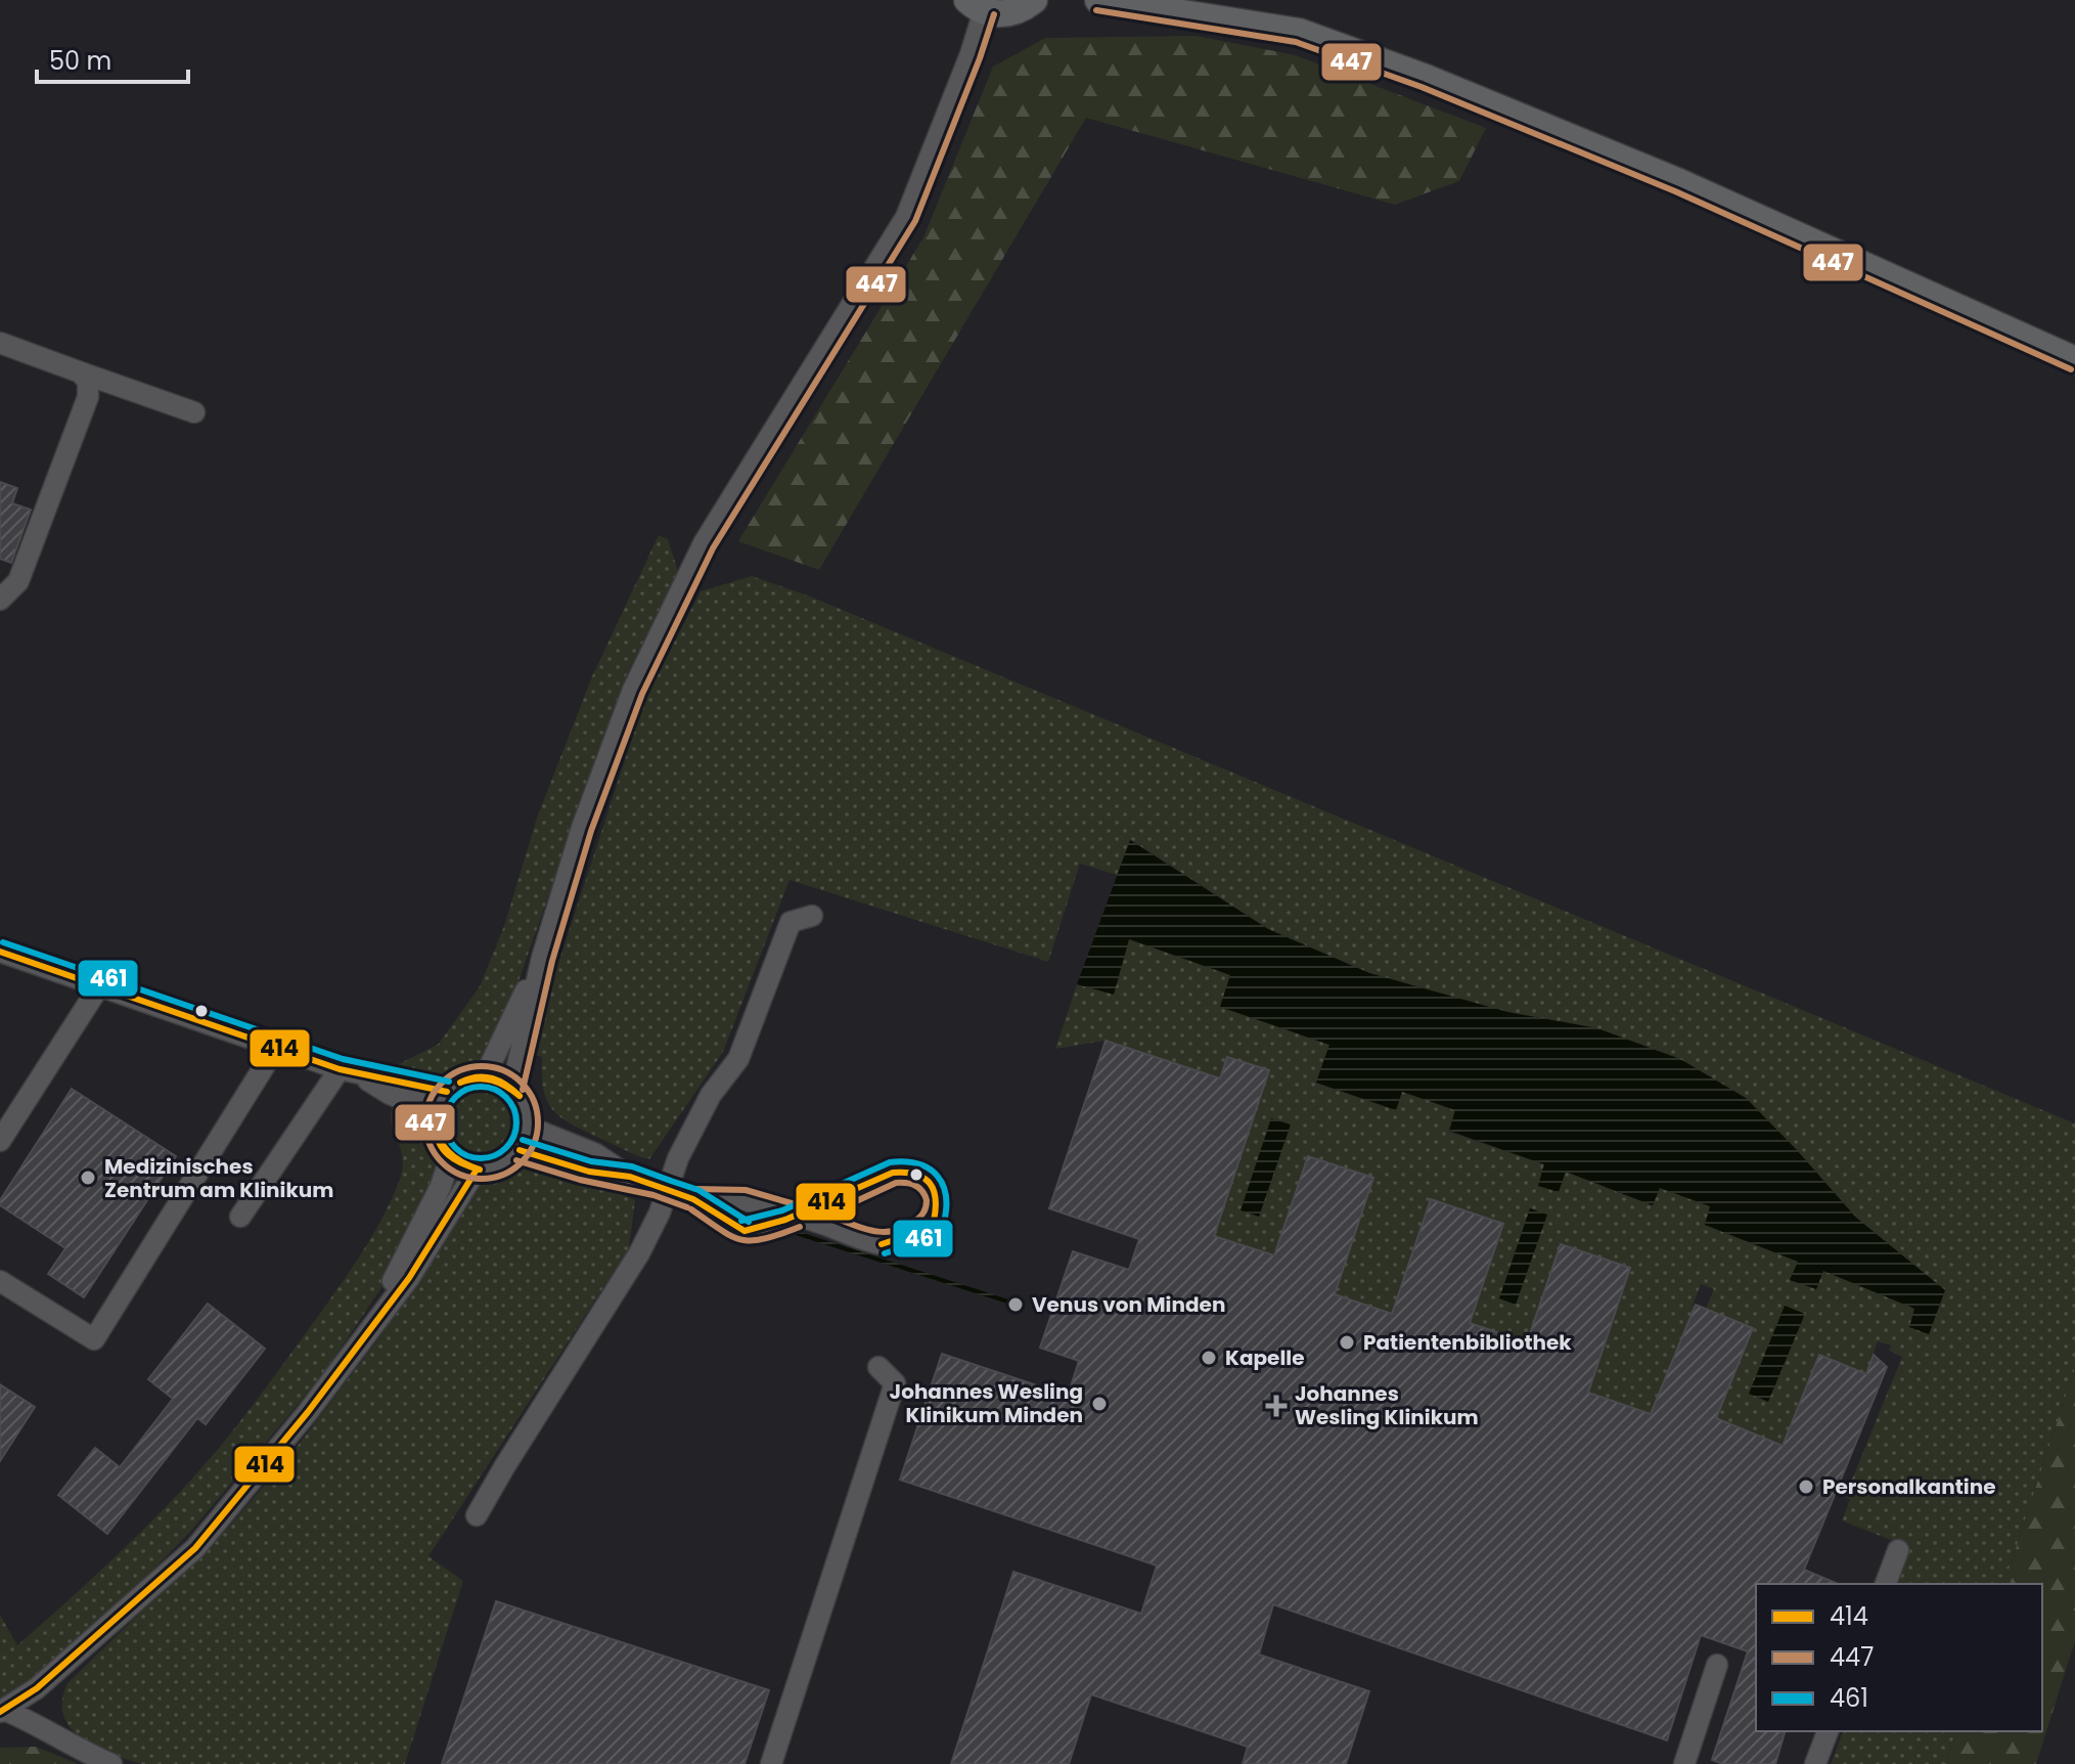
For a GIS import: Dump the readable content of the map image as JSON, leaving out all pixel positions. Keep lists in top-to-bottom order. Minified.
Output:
{"places":{"other":["Medizinisches Zentrum am Klinikum","Venus von Minden","Patientenbibliothek","Kapelle","Johannes Wesling Klinikum Minden","Personalkantine"],"health":["Johannes Wesling Klinikum"]},"lines":["transit line 447","transit line 461","transit line 414"],"legend":["414","447","461"],"scale_bar":"50 m"}
